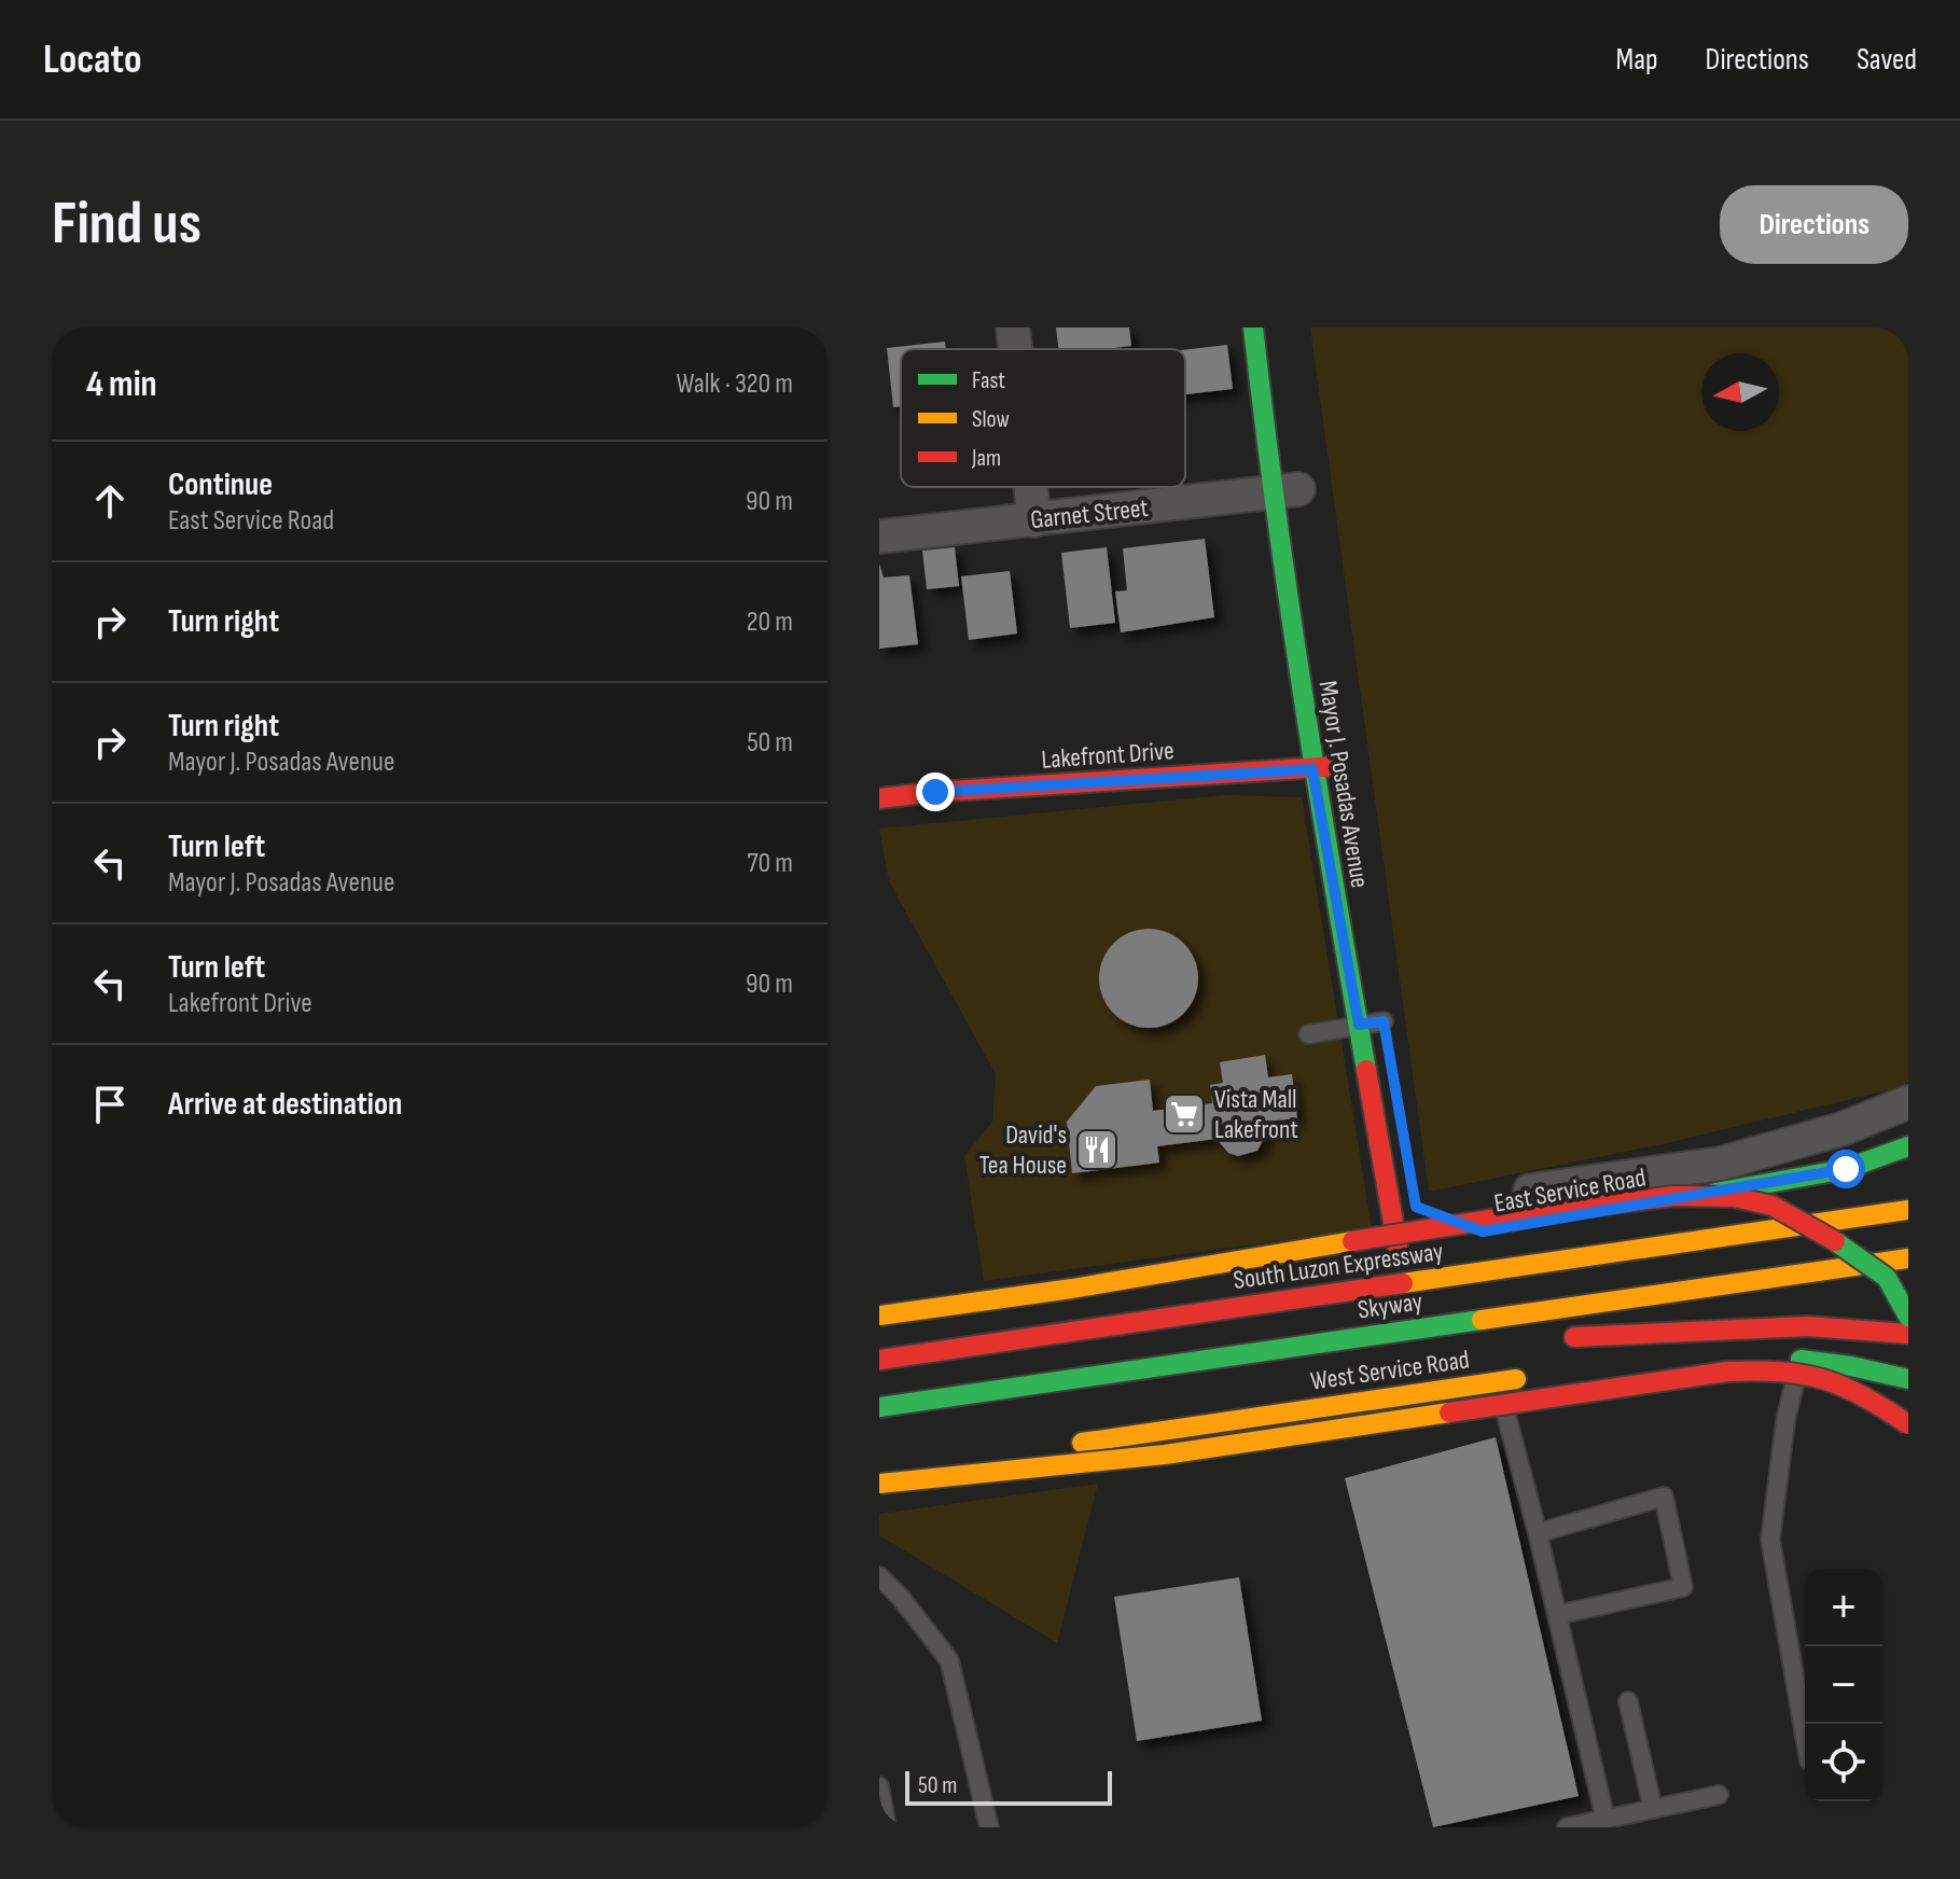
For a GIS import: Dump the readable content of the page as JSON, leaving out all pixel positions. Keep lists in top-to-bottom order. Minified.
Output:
{"streets":{"main road":["Lakefront Drive","Mayor J. Posadas Avenue","East Service Road","South Luzon Expressway","Skyway","West Service Road"],"street":["Garnet Street"]},"crossings":[["Garnet Street","Mayor J. Posadas Avenue"],["Lakefront Drive","Mayor J. Posadas Avenue"],["Mayor J. Posadas Avenue","East Service Road"]],"places":{"supermarket":["Vista Mall Lakefront"],"restaurant":["David's Tea House"]},"legend":["Fast","Slow","Jam"],"scale_bar":"50 m","north":"left","page":{"header":"Locato","nav":["Map","Directions","Saved"],"buttons":"Directions","title":"Find us","heading":["4 min","Walk · 320 m"],"list":[["Continue","East Service Road","90 m"],["Turn right","20 m"],["Turn right","Mayor J. Posadas Avenue","50 m"],["Turn left","Mayor J. Posadas Avenue","70 m"],["Turn left","Lakefront Drive","90 m"],"Arrive at destination"],"map_buttons":["+","−"],"scale":"50 m"}}
